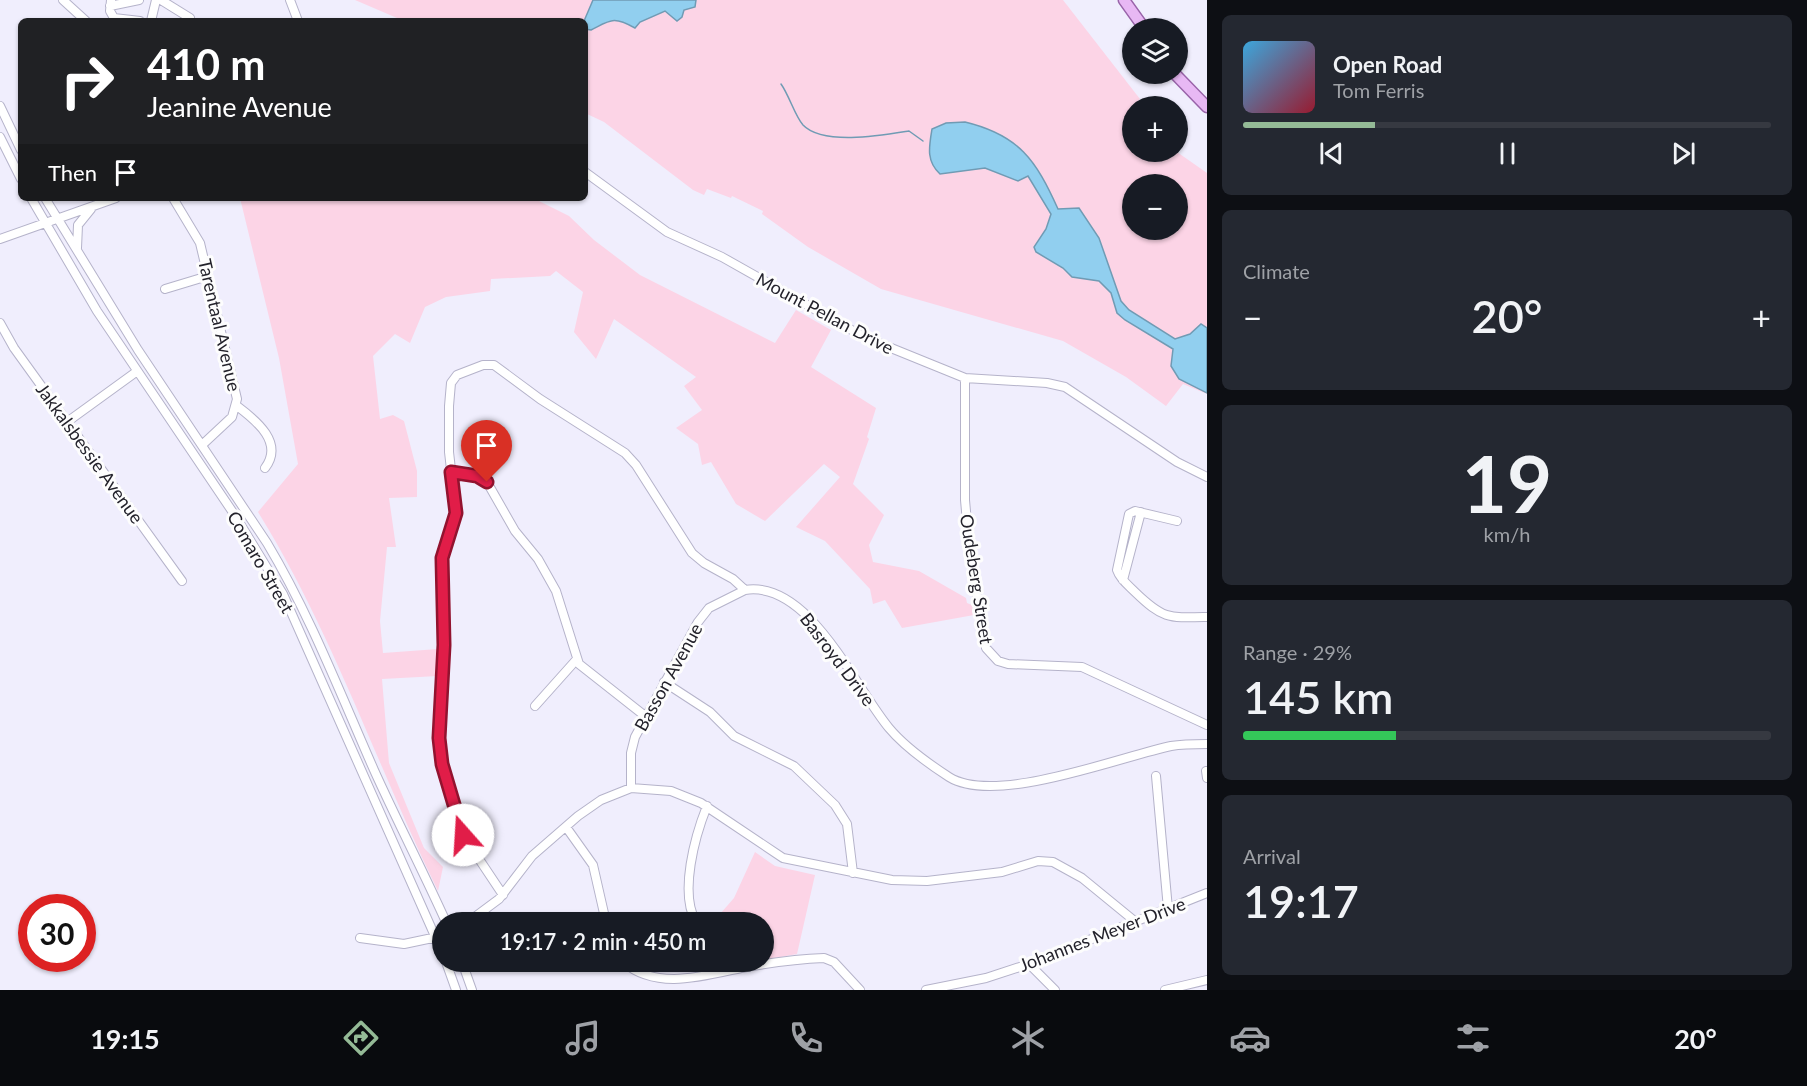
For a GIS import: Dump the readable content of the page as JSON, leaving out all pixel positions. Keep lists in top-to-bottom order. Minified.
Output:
{"streets":{"street":["Mount Pellan Drive","Tarentaal Avenue","Jakkalsbessie Avenue","Comaro Street","Oudeberg Street","Basroyd Drive","Basson Avenue","Johannes Meyer Drive"]},"crossings":[["Mount Pellan Drive","Oudeberg Street"],["Tarentaal Avenue","Comaro Street"],["Basroyd Drive","Basson Avenue"]],"page":{"map_buttons":["+","−"],"turn":["410 m","Jeanine Avenue"],"song":["Open Road","Tom Ferris"],"then":"Then","tile":["Climate",["19","km/h"],["Range · 29%","145 km"],["Arrival","19:17"]],"heat":["−","20°","+"],"limit":"30","trip":"19:17 · 2 min · 450 m","tabs":["19:15","20°"]}}
